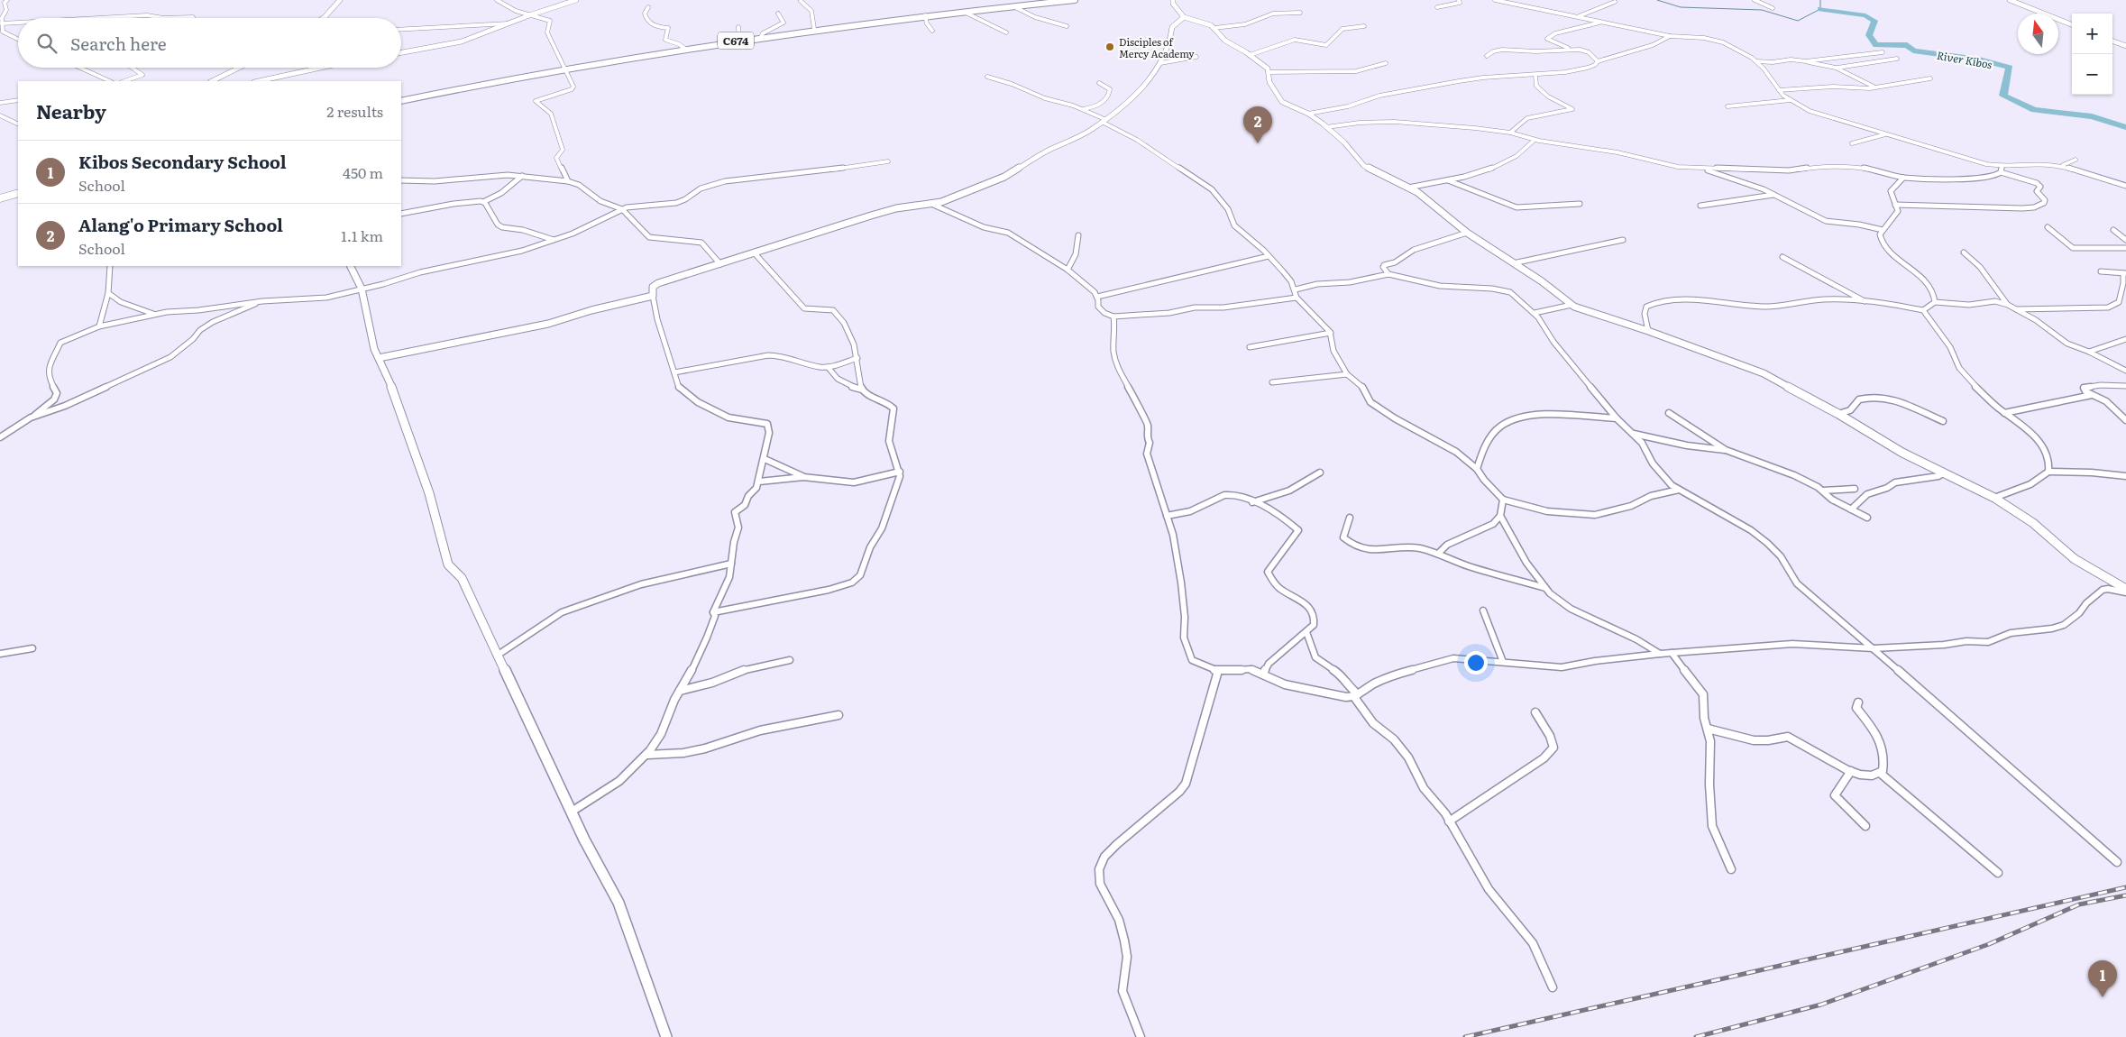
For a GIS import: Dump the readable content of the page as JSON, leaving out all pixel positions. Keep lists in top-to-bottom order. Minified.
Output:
{"streets":{"main road":["C674"]},"water":["River Kibos"],"places":["Disciples of Mercy Academy"],"north":"top","page":{"map_buttons":["+","−"],"search":"Search here","heading":["Nearby","2 results"],"pins":["2","1"],"list":[{"mark":"1","name":"Kibos Secondary School","note":"School","value":"450 m"},{"mark":"2","name":"Alang'o Primary School","note":"School","value":"1.1 km"}]}}
